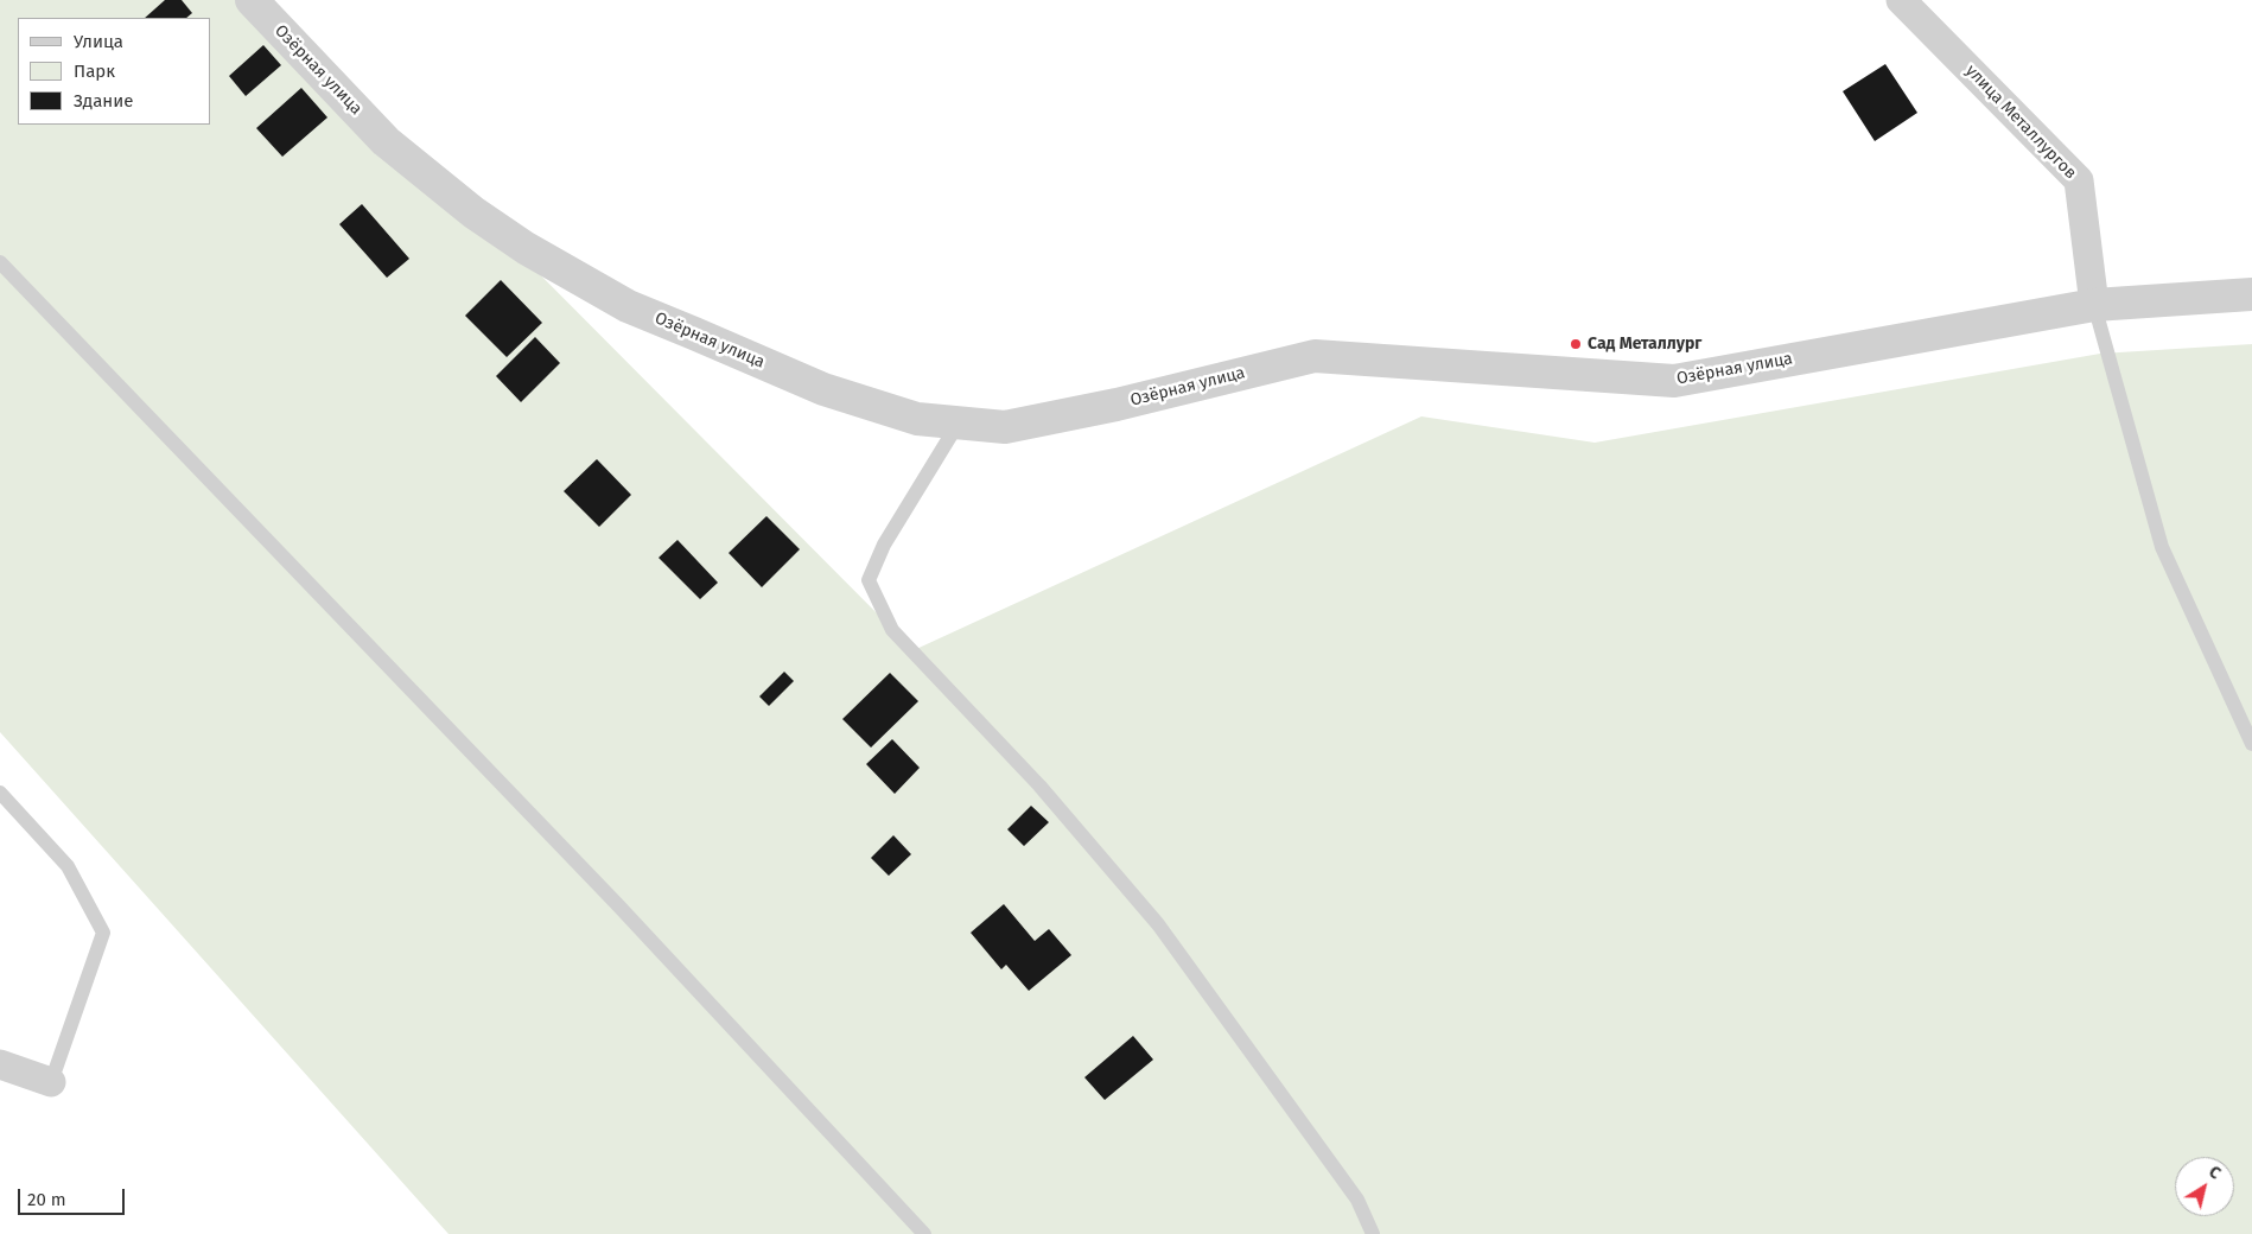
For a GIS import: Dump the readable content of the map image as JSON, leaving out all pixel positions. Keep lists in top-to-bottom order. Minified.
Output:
{"streets":{"street":["Озёрная улица","улица Металлургов"]},"crossings":[["Озёрная улица","улица Металлургов"]],"places":["Сад Металлург"],"legend":["Улица","Парк","Здание"],"scale_bar":"20 m","north":"top right"}
